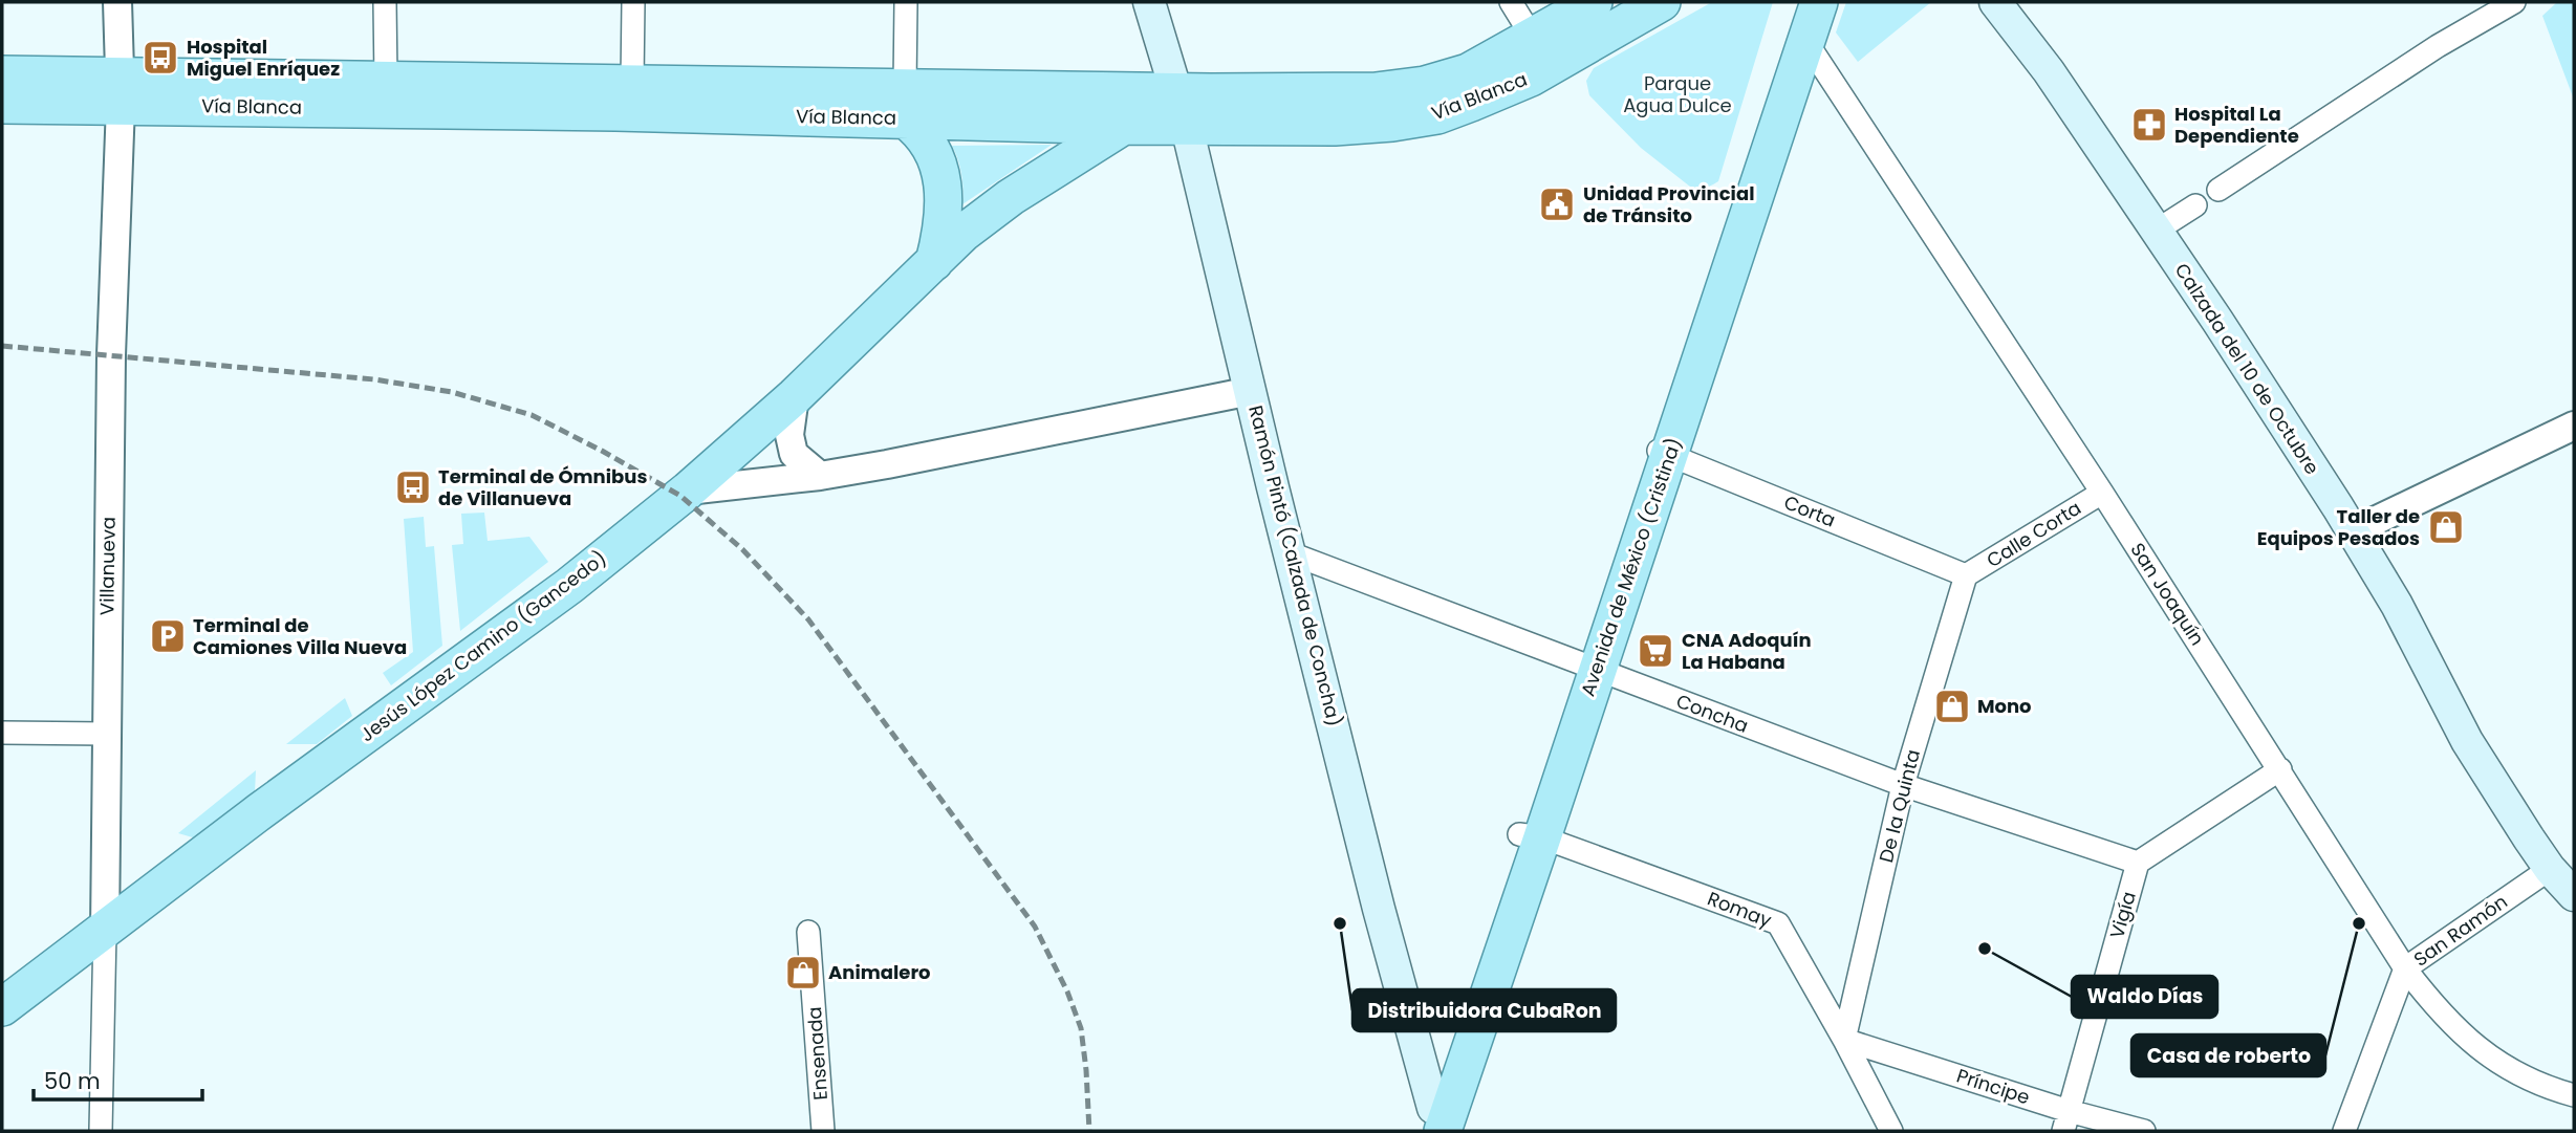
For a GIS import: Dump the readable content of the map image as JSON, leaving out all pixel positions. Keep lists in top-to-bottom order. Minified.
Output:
{"streets":{"main road":["Vía Blanca","Calzada del 10 de Octubre","Ramón Pintó (Calzada de Concha)","Avenida de México (Cristina)","Jesús López Camino (Gancedo)"],"street":["Corta","Calle Corta","Villanueva","San Joaquín","Concha","De la Quinta","Romay","Vigía","San Ramón","Ensenada","Príncipe"]},"crossings":[["Vía Blanca","Villanueva"],["Vía Blanca","Ramón Pintó (Calzada de Concha)"],["Calzada del 10 de Octubre","San Ramón"],["Corta","Calle Corta"],["Corta","Avenida de México (Cristina)"],["Corta","De la Quinta"],["Calle Corta","San Joaquín"],["Calle Corta","De la Quinta"],["Villanueva","Jesús López Camino (Gancedo)"],["Ramón Pintó (Calzada de Concha)","Avenida de México (Cristina)"],["Ramón Pintó (Calzada de Concha)","Concha"],["Avenida de México (Cristina)","San Joaquín"],["Avenida de México (Cristina)","Concha"],["Avenida de México (Cristina)","Romay"],["San Joaquín","San Ramón"],["Concha","De la Quinta"],["Concha","Vigía"],["De la Quinta","Romay"],["De la Quinta","Príncipe"],["Romay","Príncipe"],["Vigía","Príncipe"]],"parks":["Parque Agua Dulce"],"places":{"bus stop":["Hospital Miguel Enríquez","Terminal de Ómnibus de Villanueva"],"pharmacy":["Hospital La Dependiente"],"public building":["Unidad Provincial de Tránsito"],"shop":["Taller de Equipos Pesados","Mono","Animalero"],"parking":["Terminal de Camiones Villa Nueva"],"supermarket":["CNA Adoquín La Habana"],"other":["Distribuidora CubaRon","Casa de roberto","Waldo Días"]},"scale_bar":"50 m"}
